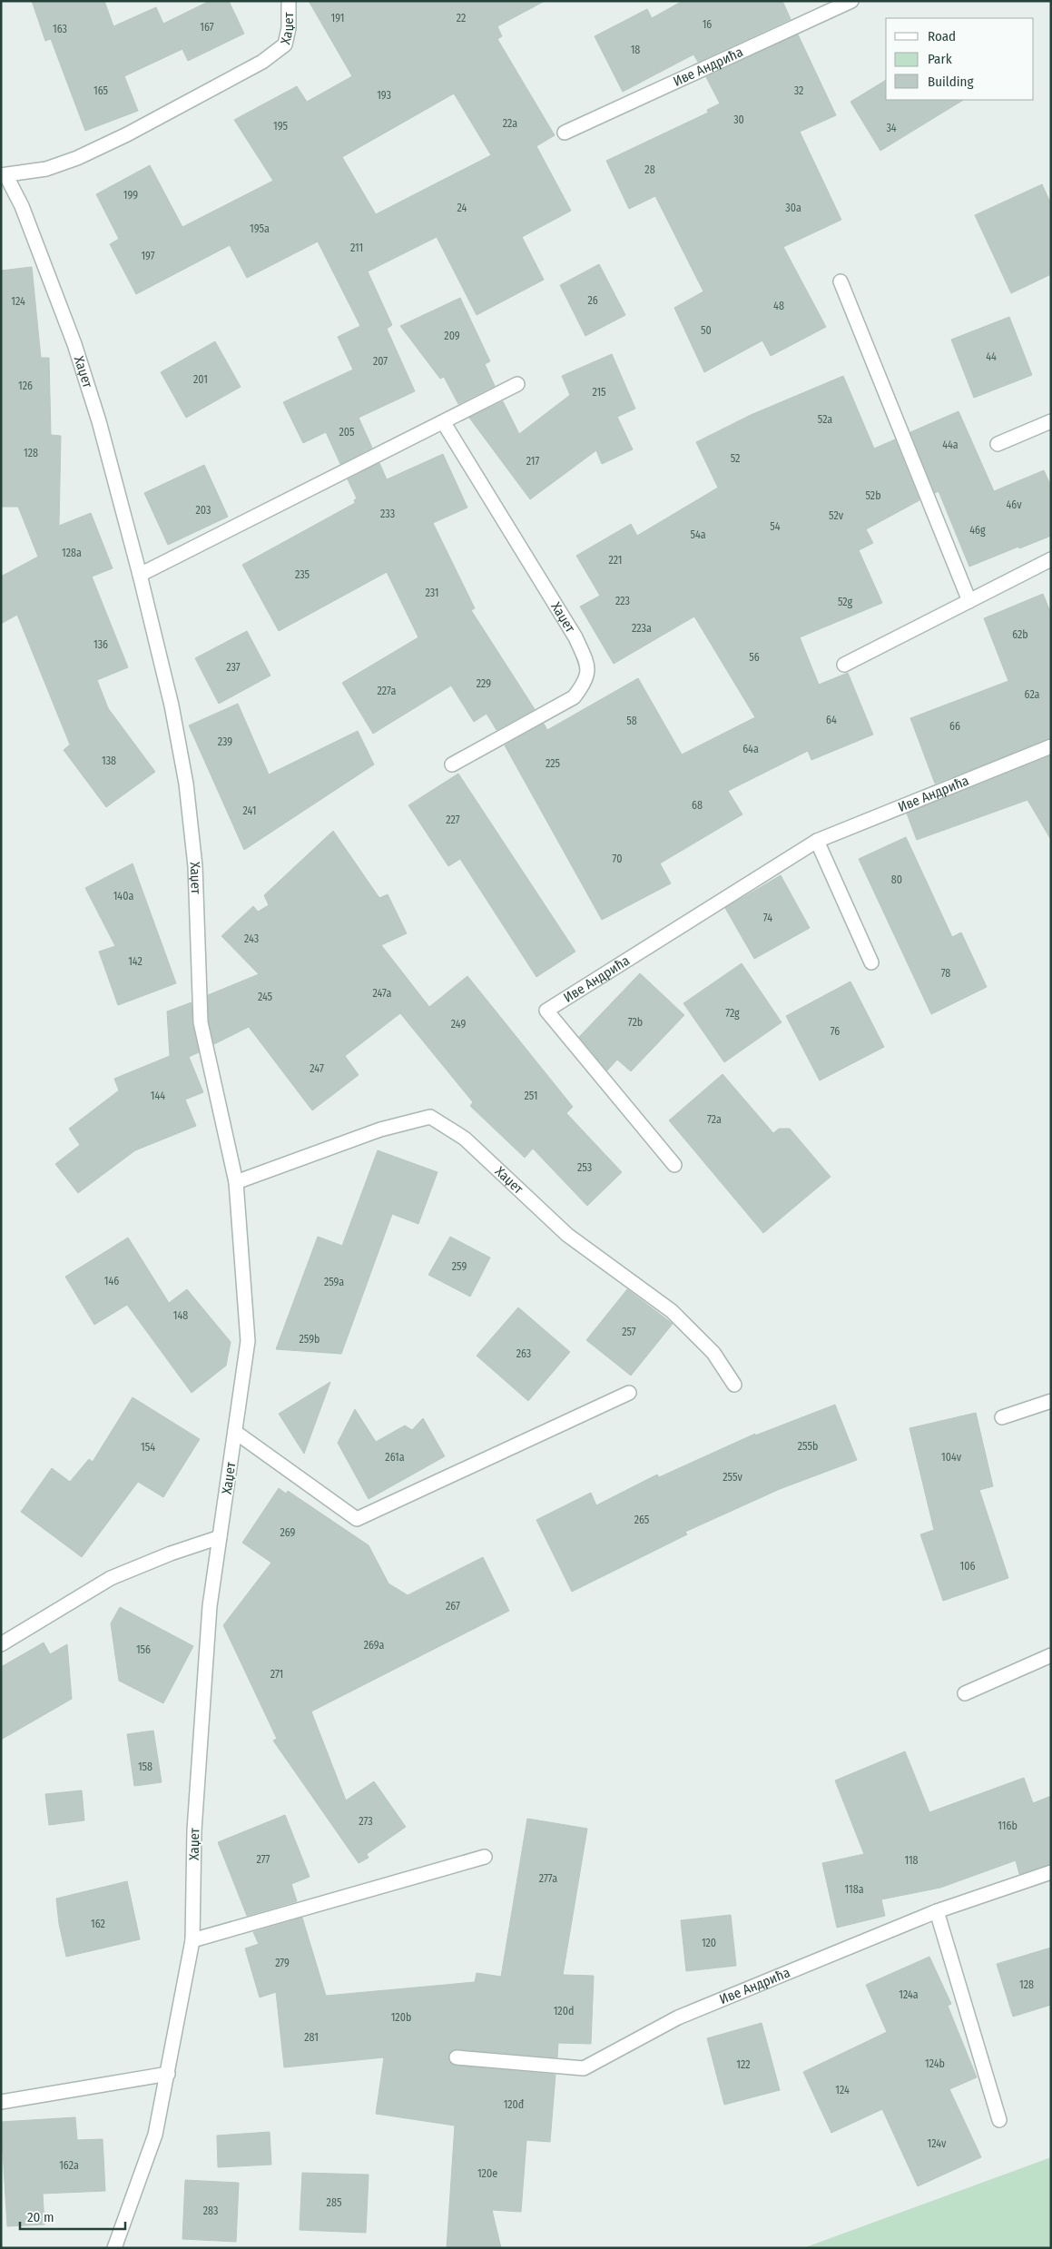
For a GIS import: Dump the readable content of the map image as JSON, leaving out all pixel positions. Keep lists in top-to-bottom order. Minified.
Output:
{"streets":{"street":["Хаџет","Иве Андрића"]},"house_numbers":["191","22","16","167","163","18","165","32","193","30","22a","195","34","28","199","24","30a","195a","211","197","26","124","48","50","209","44","207","201","126","215","52a","205","44a","128","52","217","52b","46v","203","233","52v","54","46g","54a","128a","221","235","231","223","52g","223a","62b","136","56","237","229","227a","62a","64","58","66","239","64a","138","225","68","241","227","70","80","140a","74","243","142","78","247a","245","72g","72b","249","76","247","144","251","72a","253","259","146","259a","148","257","259b","263","255b","154","261a","104v","255v","265","269","106","267","269a","156","271","158","273","116b","277","118","277a","118a","162","120","279","128","124a","120d","120b","281","124b","122","124","120đ","124v","162a","120e","285","283"],"legend":["Road","Park","Building"],"scale_bar":"20 m"}
